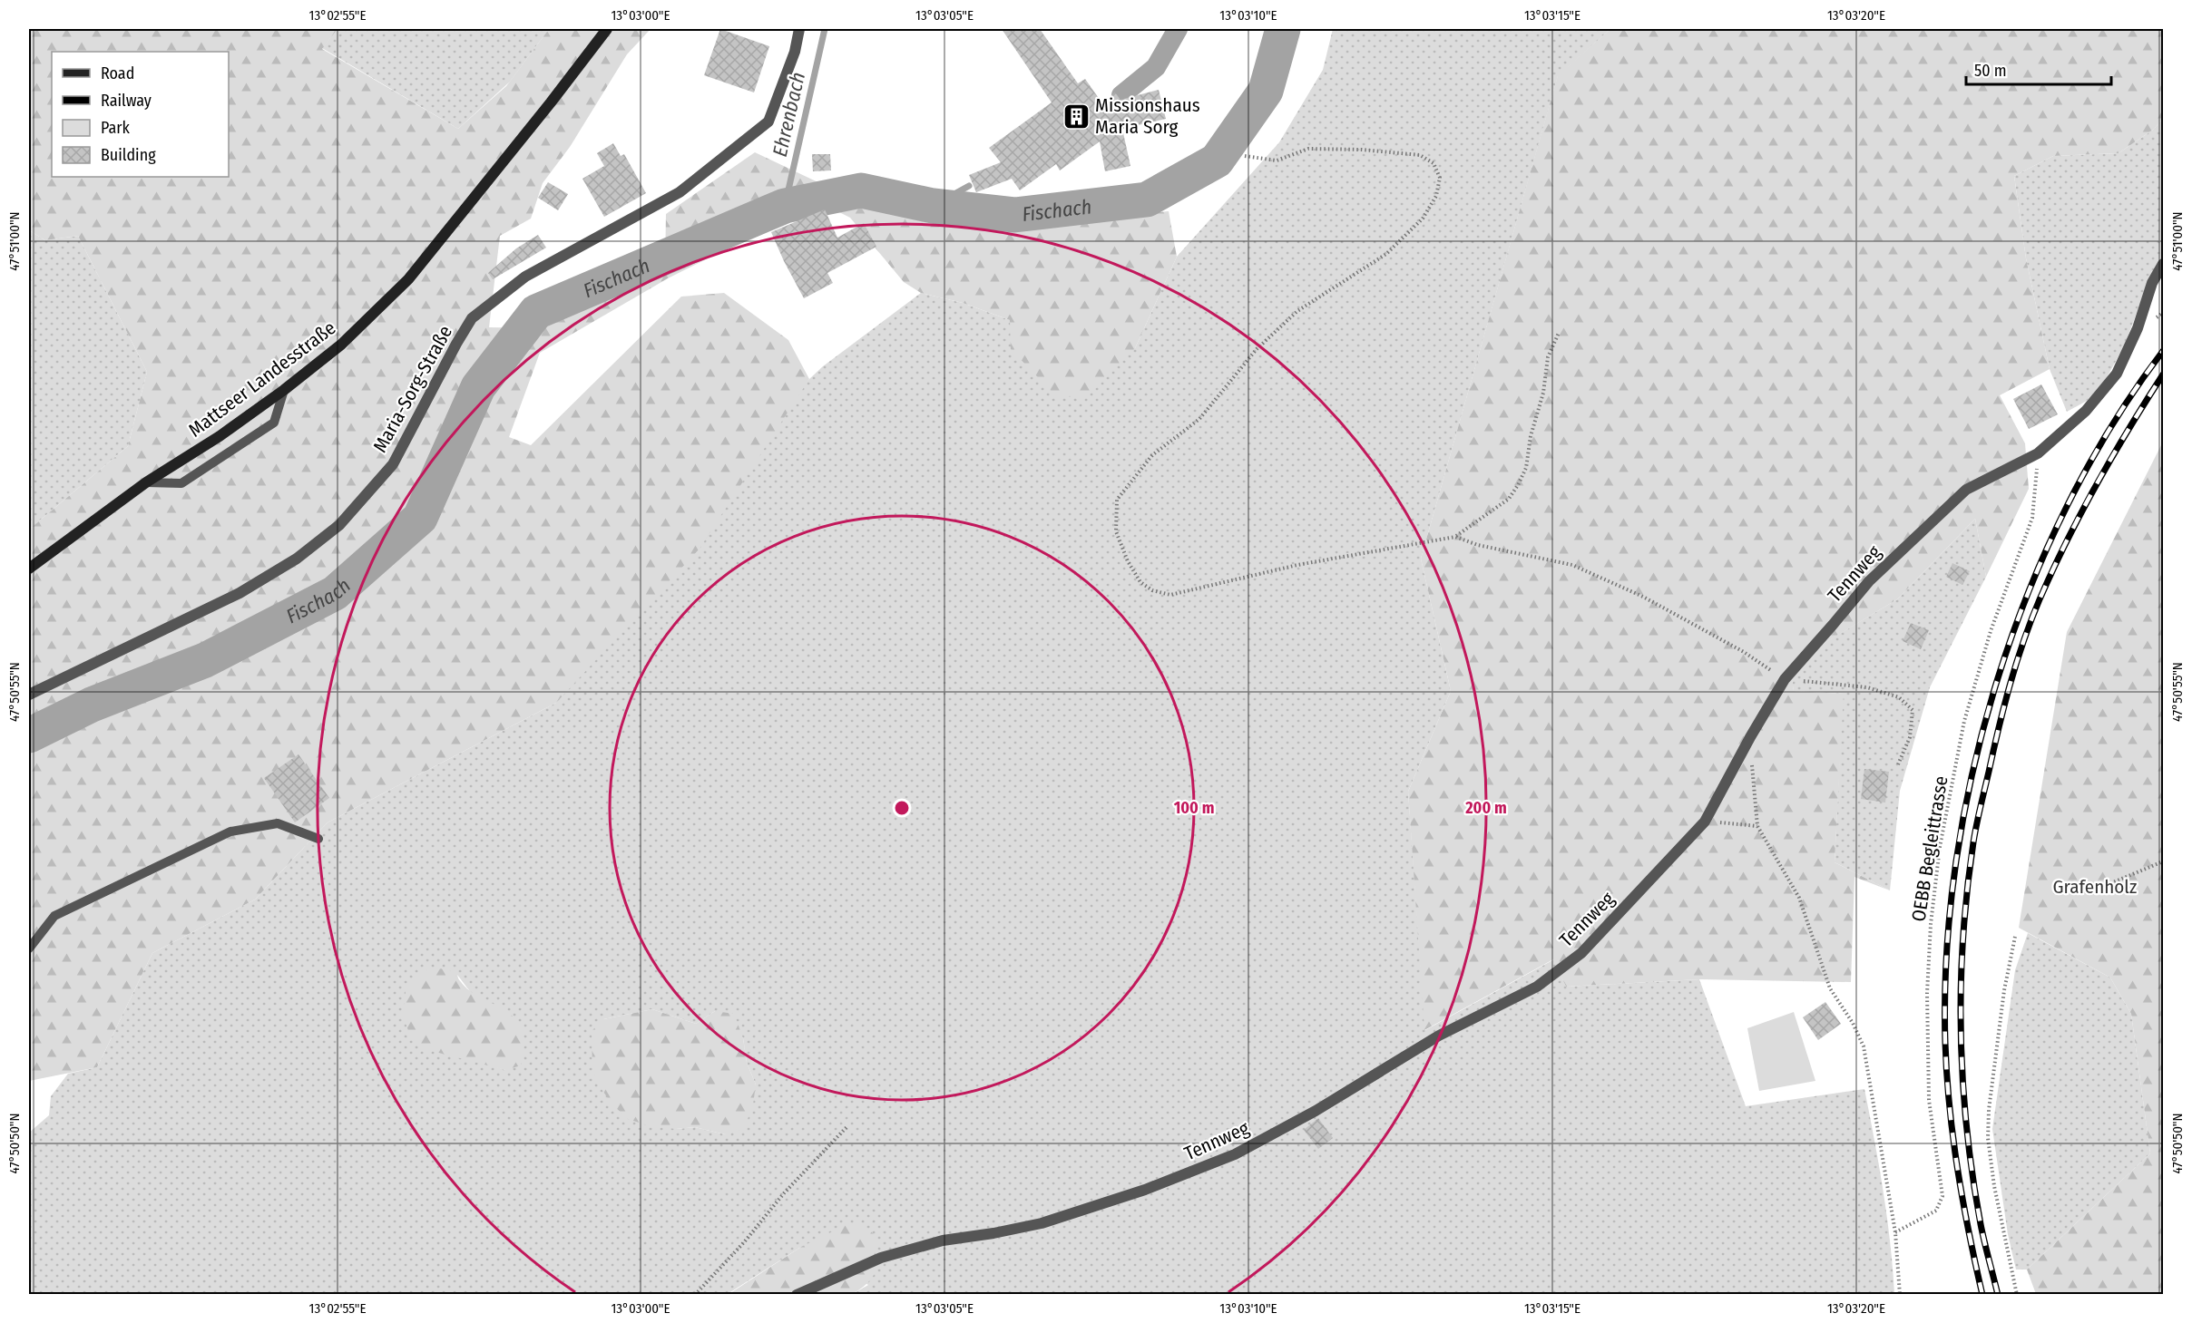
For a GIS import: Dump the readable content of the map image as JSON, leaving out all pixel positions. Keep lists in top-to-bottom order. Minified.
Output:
{"streets":{"main road":["Mattseer Landesstraße"],"street":["Maria-Sorg-Straße","Tennweg"],"path":["OEBB Begleittrasse"]},"crossings":[["Tennweg","OEBB Begleittrasse"]],"water":["Ehrenbach","Fischach"],"parks":["Grafenholz"],"places":{"building":["Missionshaus Maria Sorg"]},"legend":["Road","Railway","Park","Building"],"scale_bar":"50 m","coordinates":["13°02'55\"E","13°03'00\"E","13°03'05\"E","13°03'10\"E","13°03'15\"E","13°03'20\"E","47°51'00\"N","47°50'55\"N","47°50'50\"N"],"rings":["100 m","200 m"]}
